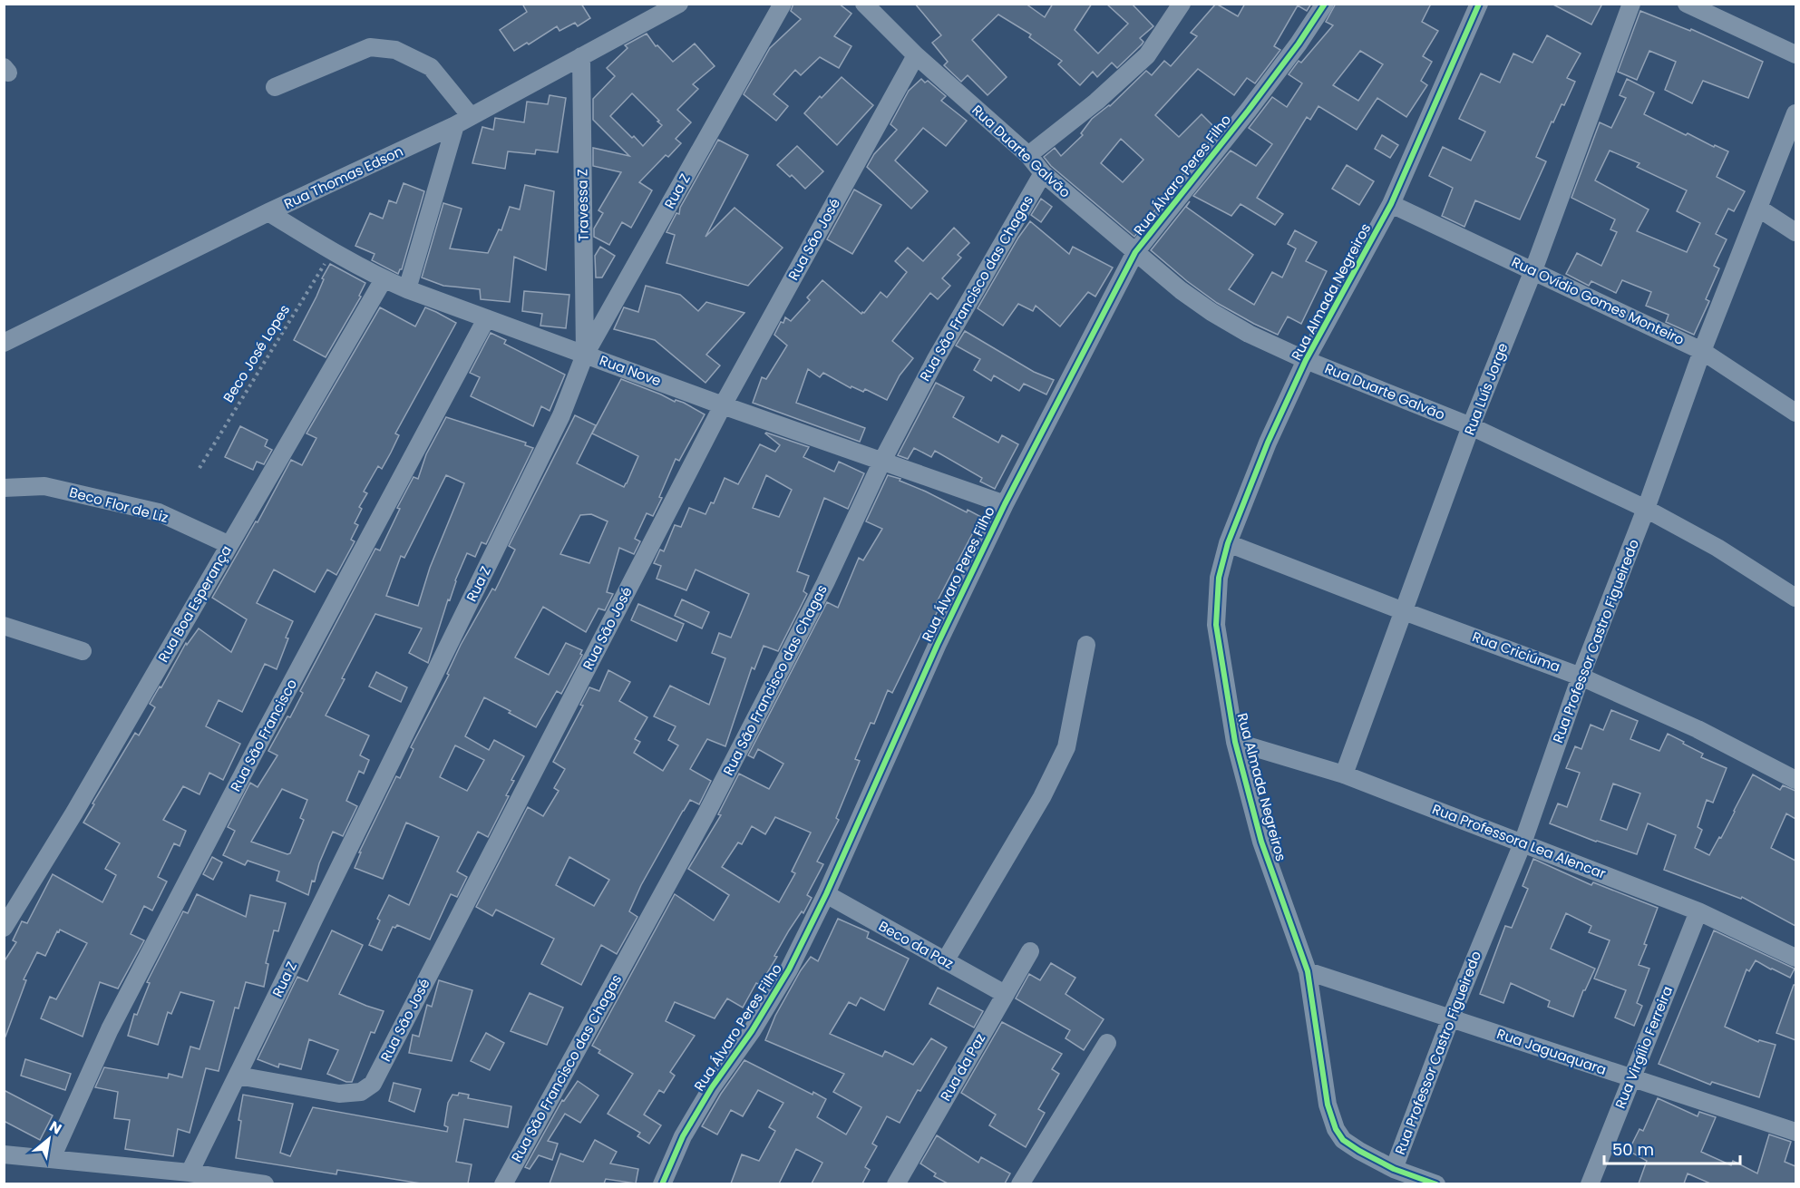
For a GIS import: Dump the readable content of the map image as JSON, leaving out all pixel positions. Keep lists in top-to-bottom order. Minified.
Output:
{"streets":{"street":["Rua Duarte Galvão","Rua Álvaro Peres Filho","Rua Thomas Edson","Rua Z","Travessa Z","Rua São José","Rua São Francisco das Chagas","Rua Almada Negreiros","Rua Ovídio Gomes Monteiro","Rua Nove","Rua Luís Jorge","Beco Flor de Liz","Rua Boa Esperança","Rua Professor Castro Figueiredo","Rua Criciúma","Rua São Francisco","Rua Professora Lea Alencar","Beco da Paz","Rua Virgílio Ferreira","Rua Jaguaquara","Rua da Paz"],"path":["Beco José Lopes"]},"crossings":[["Rua Duarte Galvão","Rua Álvaro Peres Filho"],["Rua Duarte Galvão","Rua São José"],["Rua Duarte Galvão","Rua São Francisco das Chagas"],["Rua Duarte Galvão","Rua Almada Negreiros"],["Rua Duarte Galvão","Rua Luís Jorge"],["Rua Duarte Galvão","Rua Professor Castro Figueiredo"],["Rua Álvaro Peres Filho","Rua Nove"],["Rua Álvaro Peres Filho","Beco da Paz"],["Rua Thomas Edson","Travessa Z"],["Rua Thomas Edson","Rua Nove"],["Rua Z","Travessa Z"],["Rua Z","Rua São José"],["Rua Z","Rua Nove"],["Travessa Z","Rua Nove"],["Rua São José","Rua Nove"],["Rua São Francisco das Chagas","Rua Nove"],["Rua Almada Negreiros","Rua Ovídio Gomes Monteiro"],["Rua Almada Negreiros","Rua Professor Castro Figueiredo"],["Rua Almada Negreiros","Rua Criciúma"],["Rua Almada Negreiros","Rua Professora Lea Alencar"],["Rua Almada Negreiros","Rua Jaguaquara"],["Rua Ovídio Gomes Monteiro","Rua Luís Jorge"],["Rua Ovídio Gomes Monteiro","Rua Professor Castro Figueiredo"],["Beco José Lopes","Rua Nove"],["Rua Nove","Rua Boa Esperança"],["Rua Nove","Rua São Francisco"],["Rua Luís Jorge","Rua Criciúma"],["Rua Luís Jorge","Rua Professora Lea Alencar"],["Beco Flor de Liz","Rua Boa Esperança"],["Rua Professor Castro Figueiredo","Rua Criciúma"],["Rua Professor Castro Figueiredo","Rua Professora Lea Alencar"],["Rua Professor Castro Figueiredo","Rua Jaguaquara"],["Rua Professora Lea Alencar","Rua Virgílio Ferreira"],["Beco da Paz","Rua da Paz"],["Rua Virgílio Ferreira","Rua Jaguaquara"]],"scale_bar":"50 m","north":"top right"}
